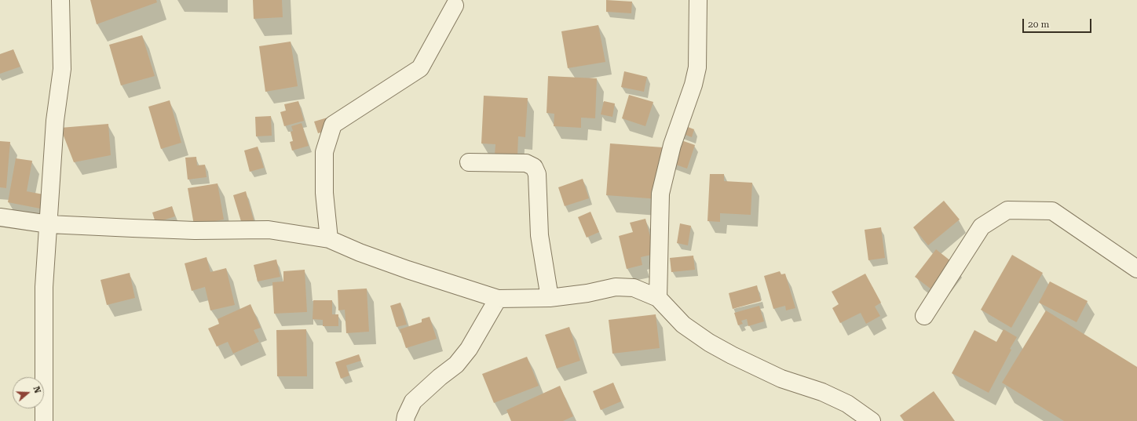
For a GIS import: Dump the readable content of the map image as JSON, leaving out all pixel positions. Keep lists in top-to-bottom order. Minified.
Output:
{"scale_bar":"20 m","north":"right"}
